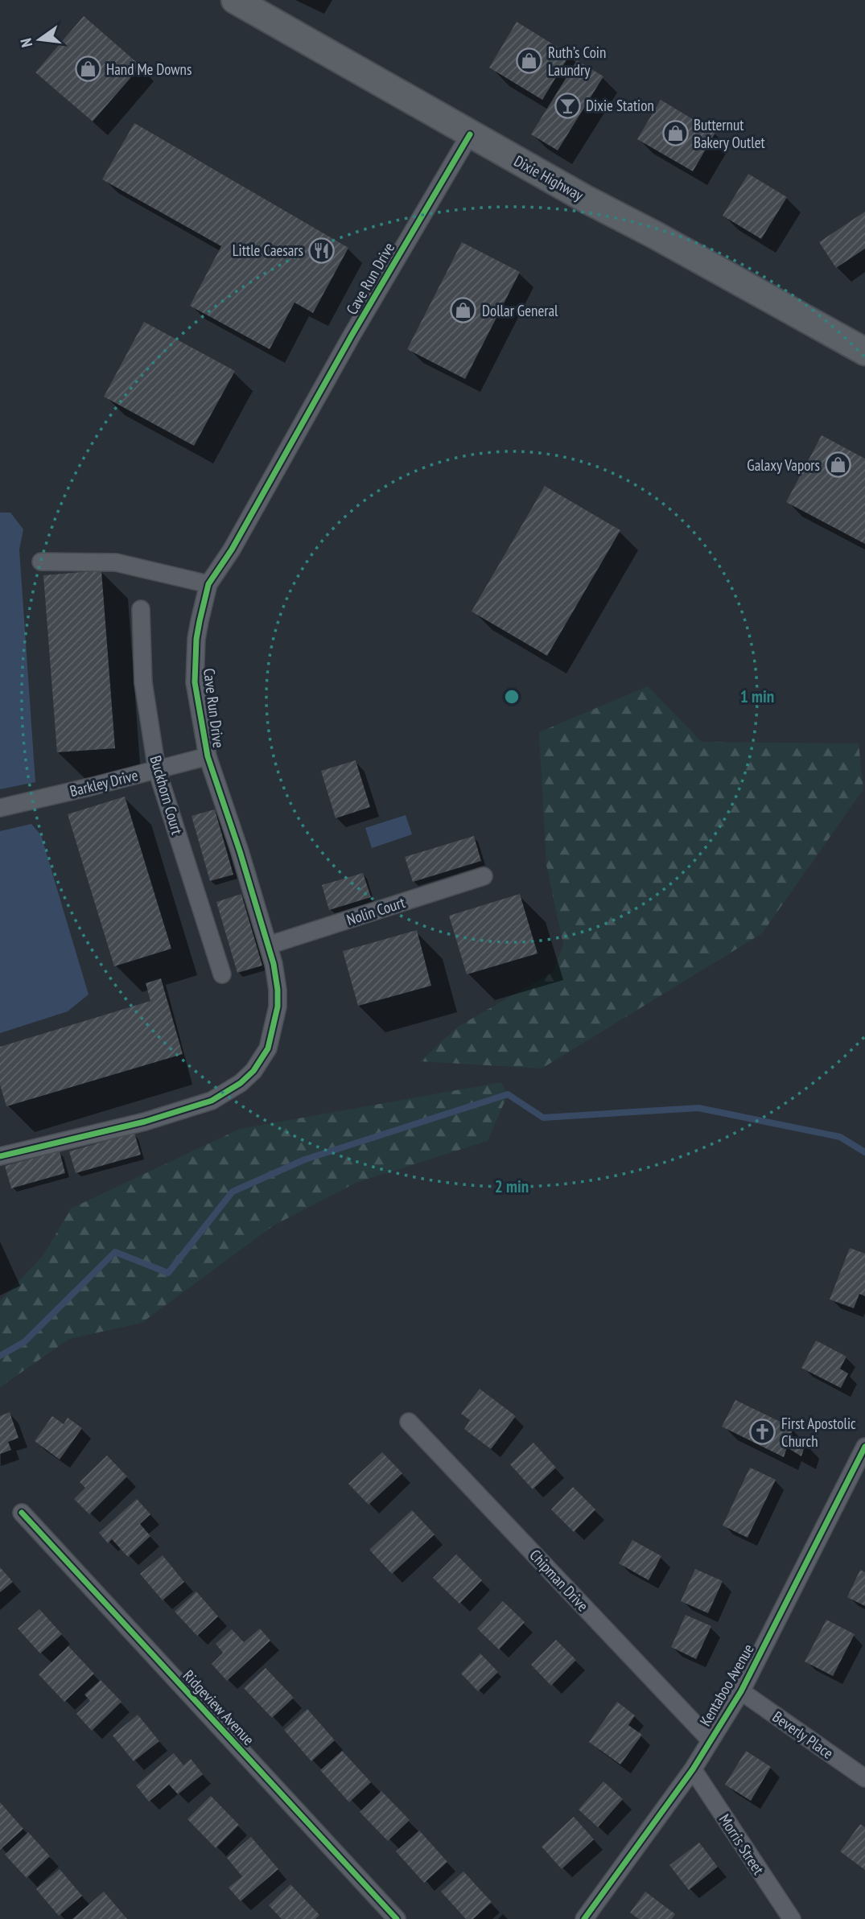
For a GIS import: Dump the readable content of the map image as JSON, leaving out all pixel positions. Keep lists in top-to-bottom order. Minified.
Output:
{"streets":{"main road":["Dixie Highway"],"street":["Cave Run Drive","Barkley Drive","Buckhorn Court","Nolin Court","Chipman Drive","Kentaboo Avenue","Ridgeview Avenue","Beverly Place","Morris Street"]},"crossings":[["Dixie Highway","Cave Run Drive"],["Cave Run Drive","Barkley Drive"],["Cave Run Drive","Nolin Court"],["Barkley Drive","Buckhorn Court"],["Chipman Drive","Kentaboo Avenue"],["Kentaboo Avenue","Beverly Place"],["Kentaboo Avenue","Morris Street"]],"places":{"shop":["Ruth’s Coin Laundry","Hand Me Downs","Butternut Bakery Outlet","Dollar General","Galaxy Vapors"],"bar":["Dixie Station"],"restaurant":["Little Caesars"],"church":["First Apostolic Church"]},"north":"left","rings":["1 min","2 min"]}
